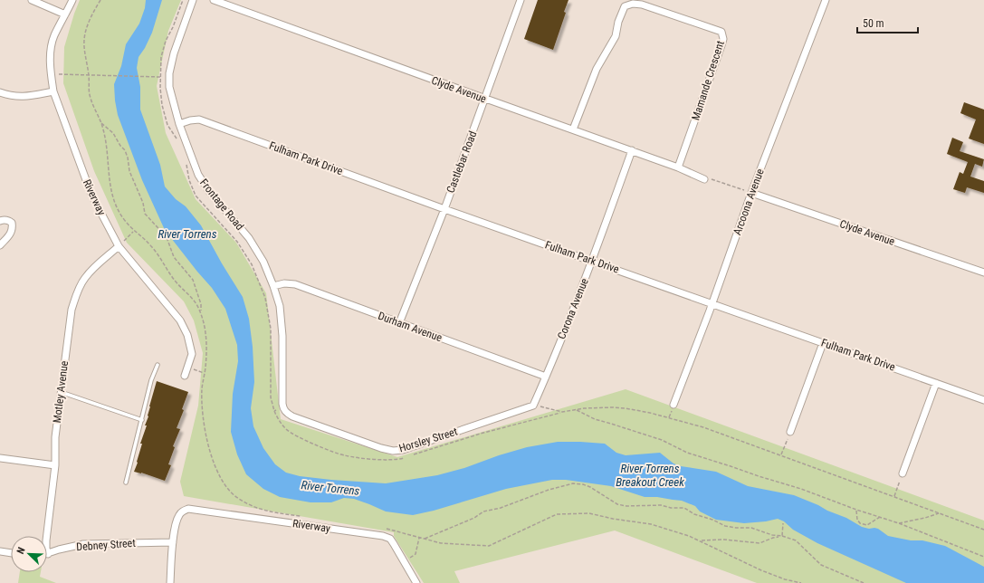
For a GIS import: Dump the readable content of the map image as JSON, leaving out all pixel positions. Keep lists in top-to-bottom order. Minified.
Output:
{"streets":{"street":["Mamande Crescent","Clyde Avenue","Fulham Park Drive","Castlebar Road","Riverway","Arcoona Avenue","Frontage Road","Corona Avenue","Durham Avenue","Motley Avenue","Horsley Street","Debney Street"]},"crossings":[["Mamande Crescent","Clyde Avenue"],["Clyde Avenue","Castlebar Road"],["Clyde Avenue","Arcoona Avenue"],["Clyde Avenue","Corona Avenue"],["Fulham Park Drive","Castlebar Road"],["Fulham Park Drive","Arcoona Avenue"],["Fulham Park Drive","Frontage Road"],["Fulham Park Drive","Corona Avenue"],["Castlebar Road","Durham Avenue"],["Riverway","Motley Avenue"],["Riverway","Debney Street"],["Frontage Road","Durham Avenue"],["Frontage Road","Horsley Street"],["Corona Avenue","Durham Avenue"],["Corona Avenue","Horsley Street"],["Motley Avenue","Debney Street"]],"water":["River Torrens","River Torrens Breakout Creek"],"scale_bar":"50 m","north":"top left"}
